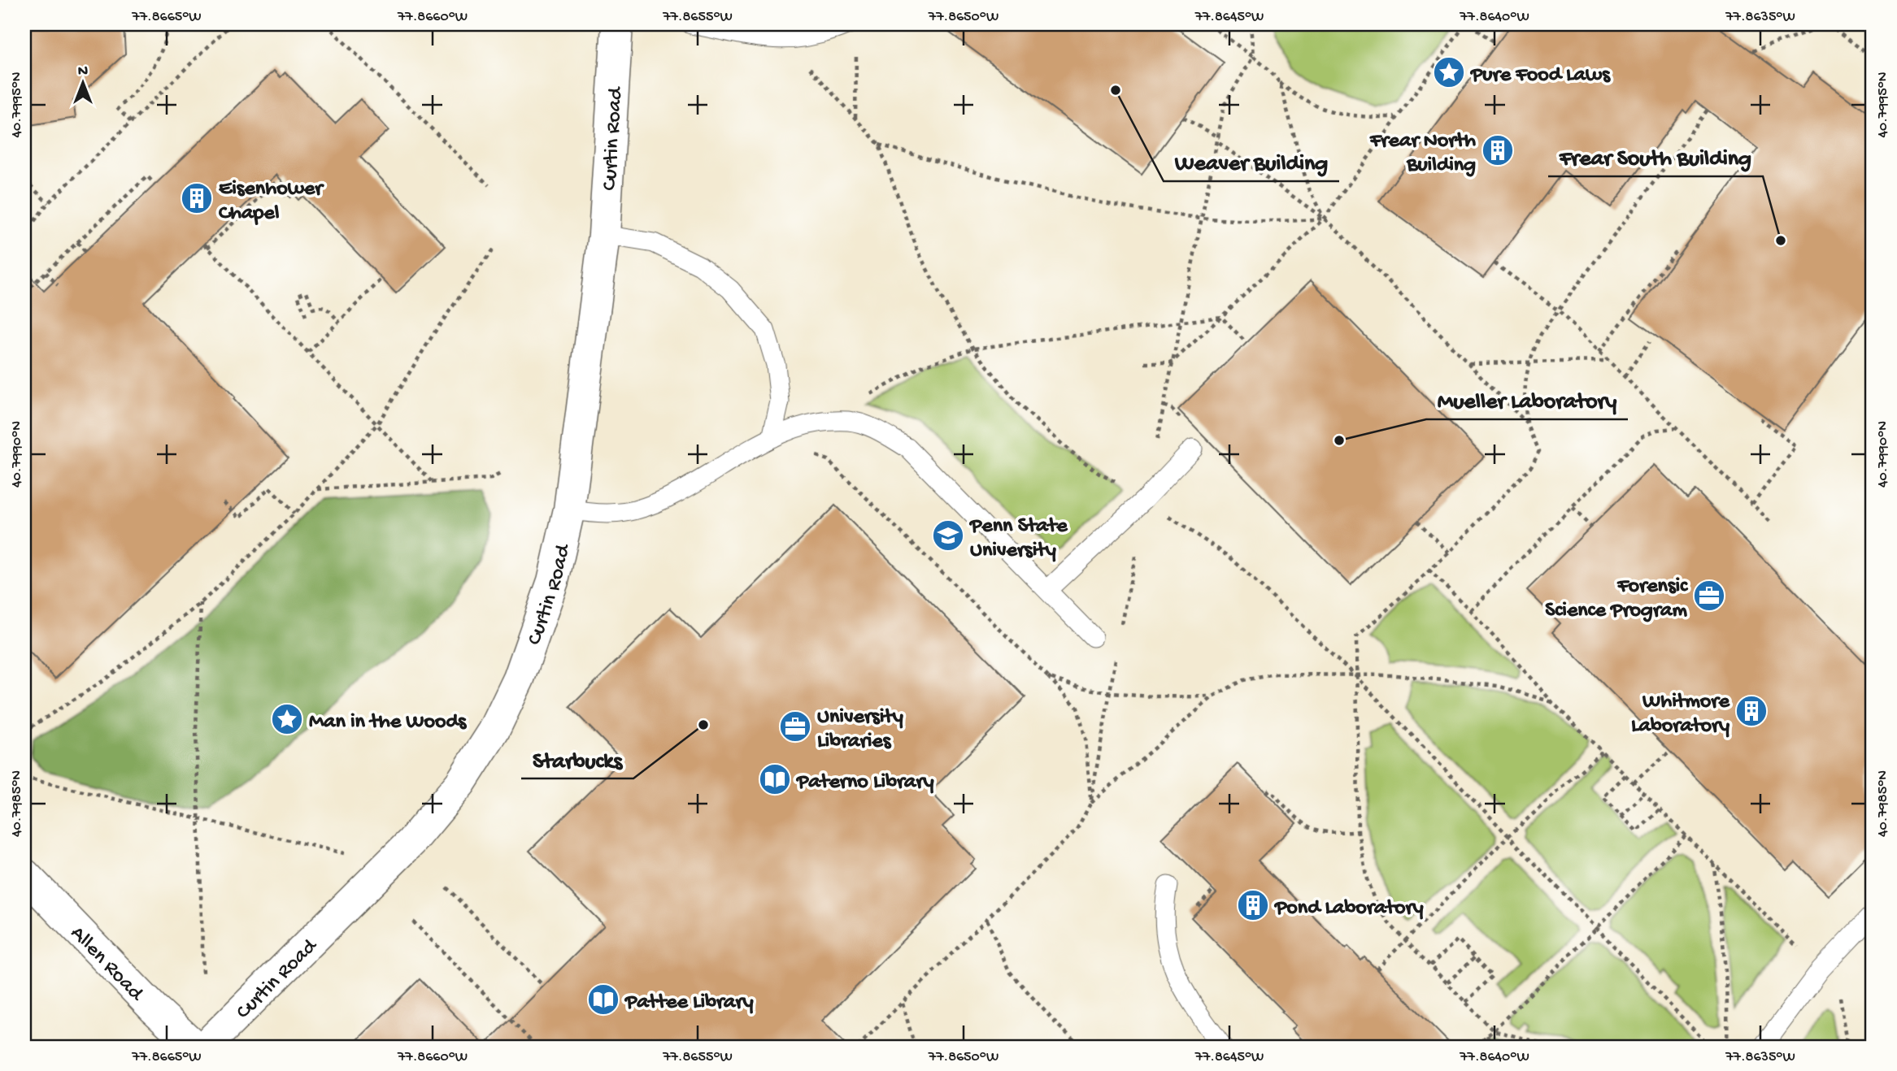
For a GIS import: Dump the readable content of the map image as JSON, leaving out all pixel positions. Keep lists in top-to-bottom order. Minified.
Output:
{"streets":{"street":["Curtin Road","Allen Road"]},"places":{"place":["Pure Food Laws","Man in the Woods"],"other":["Weaver Building","Frear South Building","Mueller Laboratory","Starbucks"],"building":["Frear North Building","Eisenhower Chapel","Whitmore Laboratory","Pond Laboratory"],"school or university":["Penn State University"],"office":["Forensic Science Program","University Libraries"],"library":["Paterno Library","Pattee Library"]},"north":"top","coordinates":["77.8665°W","77.8660°W","77.8655°W","77.8650°W","77.8645°W","77.8640°W","77.8635°W","40.7995°N","40.7990°N","40.7985°N"]}
